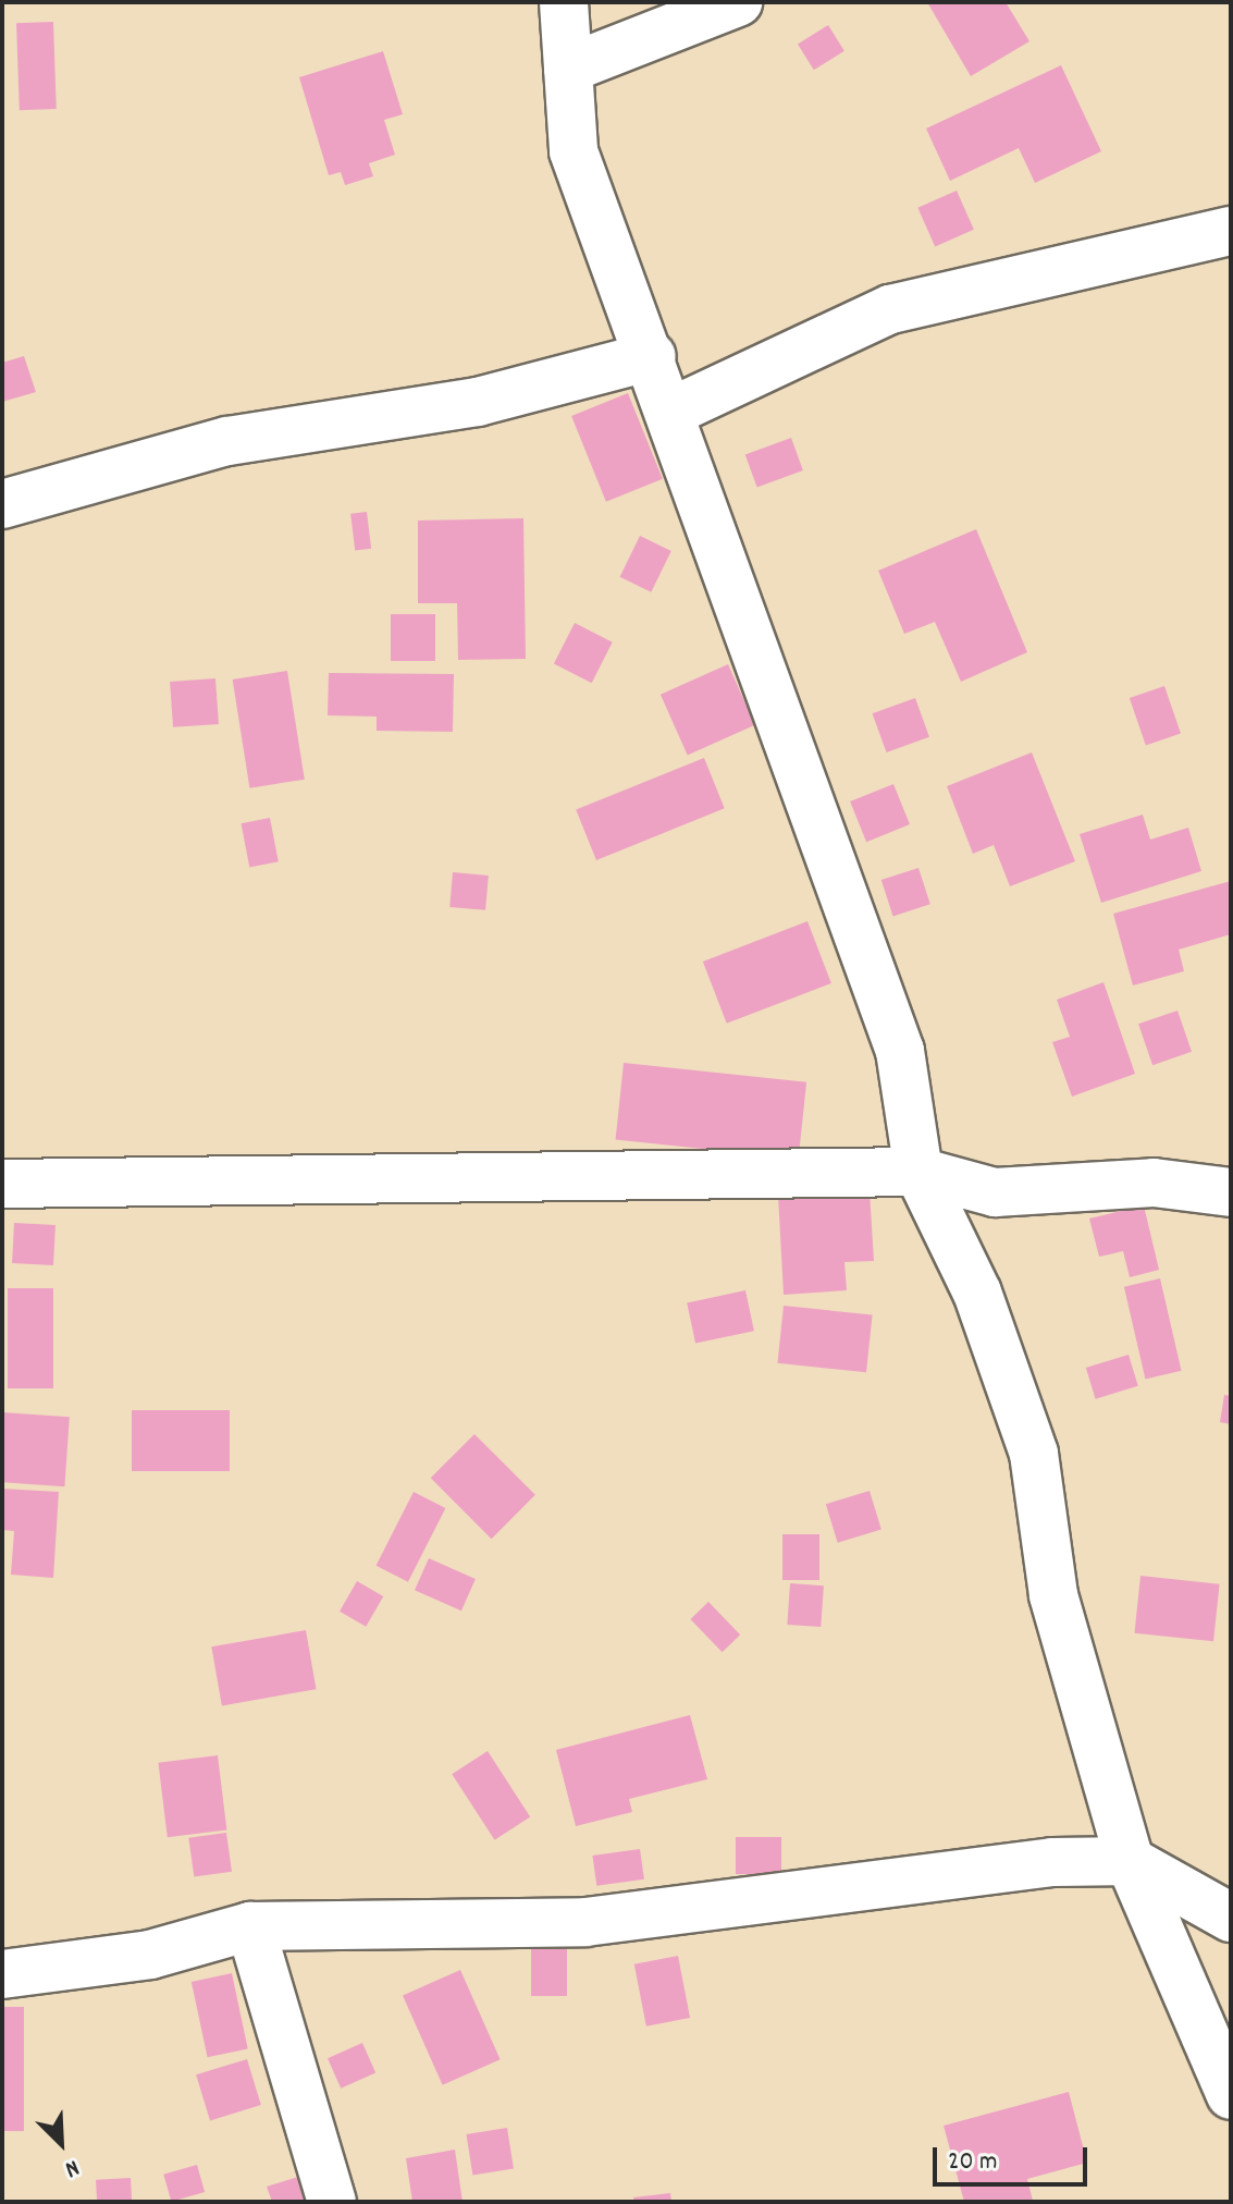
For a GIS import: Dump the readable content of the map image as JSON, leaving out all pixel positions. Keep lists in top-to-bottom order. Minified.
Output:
{"scale_bar":"20 m","north":"bottom right"}
